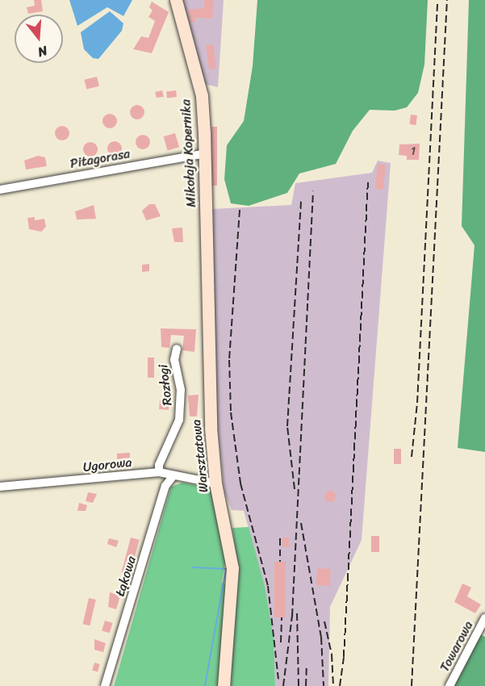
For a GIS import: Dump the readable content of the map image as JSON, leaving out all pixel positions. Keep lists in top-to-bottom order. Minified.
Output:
{"streets":{"street":["Mikołaja Kopernika","Pitagorasa","Rozłogi","Warsztatowa","Ugorowa","Łąkowa","Towarowa"]},"crossings":[["Mikołaja Kopernika","Pitagorasa"],["Mikołaja Kopernika","Warsztatowa"],["Rozłogi","Ugorowa"],["Warsztatowa","Ugorowa"],["Ugorowa","Łąkowa"]],"house_numbers":["1"],"north":"bottom"}
